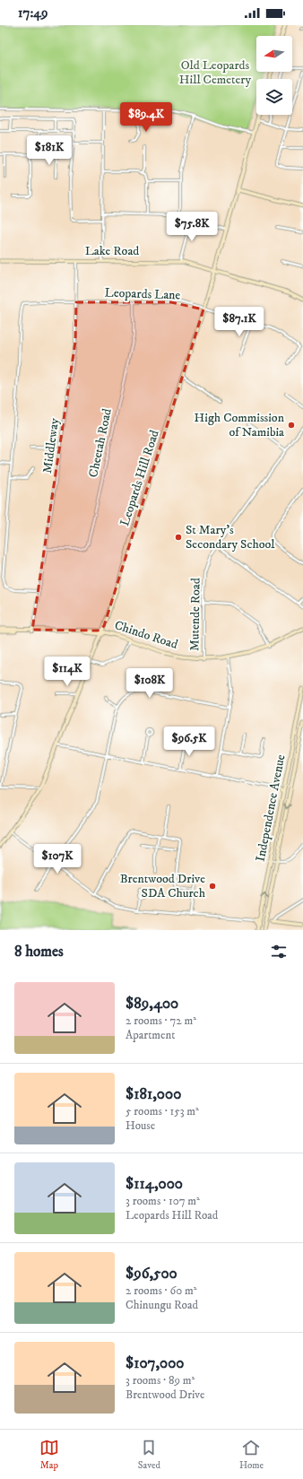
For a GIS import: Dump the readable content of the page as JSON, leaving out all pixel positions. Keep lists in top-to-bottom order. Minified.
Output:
{"streets":{"main road":["Lake Road","Leopards Hill Road","Chindo Road","Independence Avenue"],"street":["Leopards Lane","Cheetah Road","Middleway","Mutende Road"]},"crossings":[["Lake Road","Middleway"],["Lake Road","Leopards Hill Road"],["Leopards Lane","Cheetah Road"],["Leopards Lane","Middleway"],["Leopards Lane","Leopards Hill Road"],["Cheetah Road","Middleway"],["Middleway","Chindo Road"],["Leopards Hill Road","Chindo Road"],["Mutende Road","Chindo Road"]],"parks":["Old Leopards Hill Cemetery"],"places":["High Commission of Namibia","St Mary's Secondary School","Brentwood Drive SDA Church"],"north":"left","page":{"status":"17:49","price":["$89.4K","$181K","$75.8K","$87.1K","$114K","$108K","$96.5K","$107K"],"heading":"8 homes","list":[{"name":"$89,400","note":"2 rooms · 72 m² · Apartment"},{"name":"$181,000","note":"5 rooms · 153 m² · House"},{"name":"$114,000","note":"3 rooms · 107 m² · Leopards Hill Road"},{"name":"$96,500","note":"2 rooms · 60 m² · Chinungu Road"},{"name":"$107,000","note":"3 rooms · 89 m² · Brentwood Drive"}],"tabs":["Map","Saved","Home"]}}
